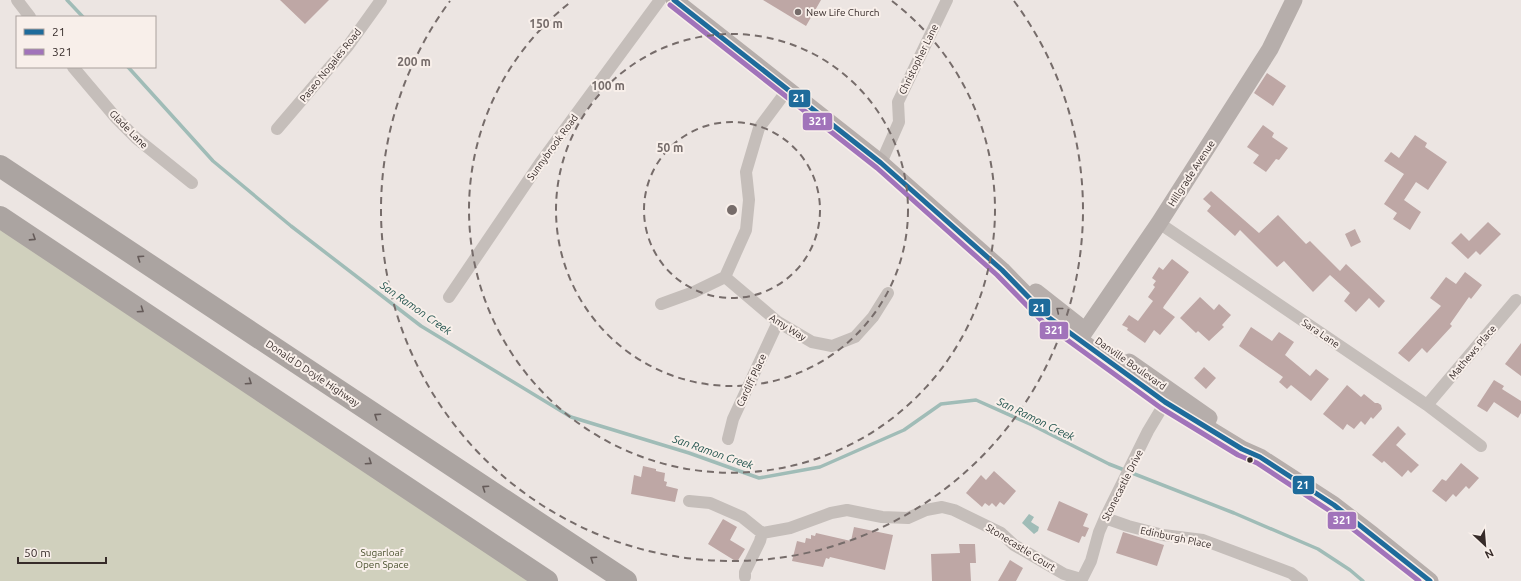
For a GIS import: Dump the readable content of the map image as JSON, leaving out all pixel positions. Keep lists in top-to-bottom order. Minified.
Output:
{"streets":{"highway":["Donald D Doyle Highway"],"main road":["Hillgrade Avenue","Danville Boulevard"],"street":["Christopher Lane","Paseo Nogales Road","Glade Lane","Sunnybrook Road","Amy Way","Sara Lane","Mathews Place","Cardiff Place","Stonecastle Drive","Edinburgh Place","Stonecastle Court"]},"crossings":[["Christopher Lane","Danville Boulevard"],["Hillgrade Avenue","Sara Lane"],["Hillgrade Avenue","Danville Boulevard"],["Amy Way","Cardiff Place"],["Sara Lane","Mathews Place"],["Danville Boulevard","Stonecastle Drive"],["Stonecastle Drive","Edinburgh Place"],["Stonecastle Drive","Stonecastle Court"]],"water":["San Ramon Creek"],"parks":["Sugarloaf Open Space"],"places":["New Life Church"],"lines":["transit line 21","transit line 321"],"legend":["21","321"],"scale_bar":"50 m","north":"bottom right","rings":["150 m","200 m","100 m","50 m"]}
